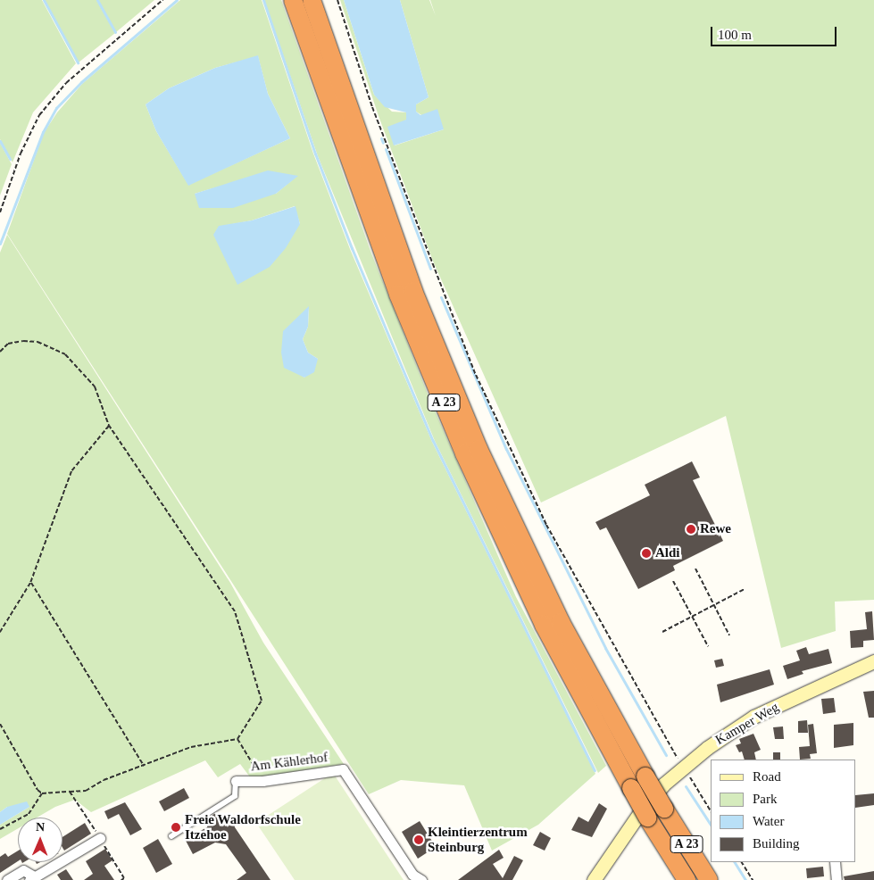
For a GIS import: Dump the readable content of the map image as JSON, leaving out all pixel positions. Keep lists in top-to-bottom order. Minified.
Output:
{"streets":{"highway":["A 23"],"main road":["Kamper Weg"],"street":["Am Kählerhof"]},"places":["Rewe","Aldi","Freie Waldorfschule Itzehoe","Kleintierzentrum Steinburg"],"legend":["Road","Park","Water","Building"],"scale_bar":"100 m","north":"top"}
